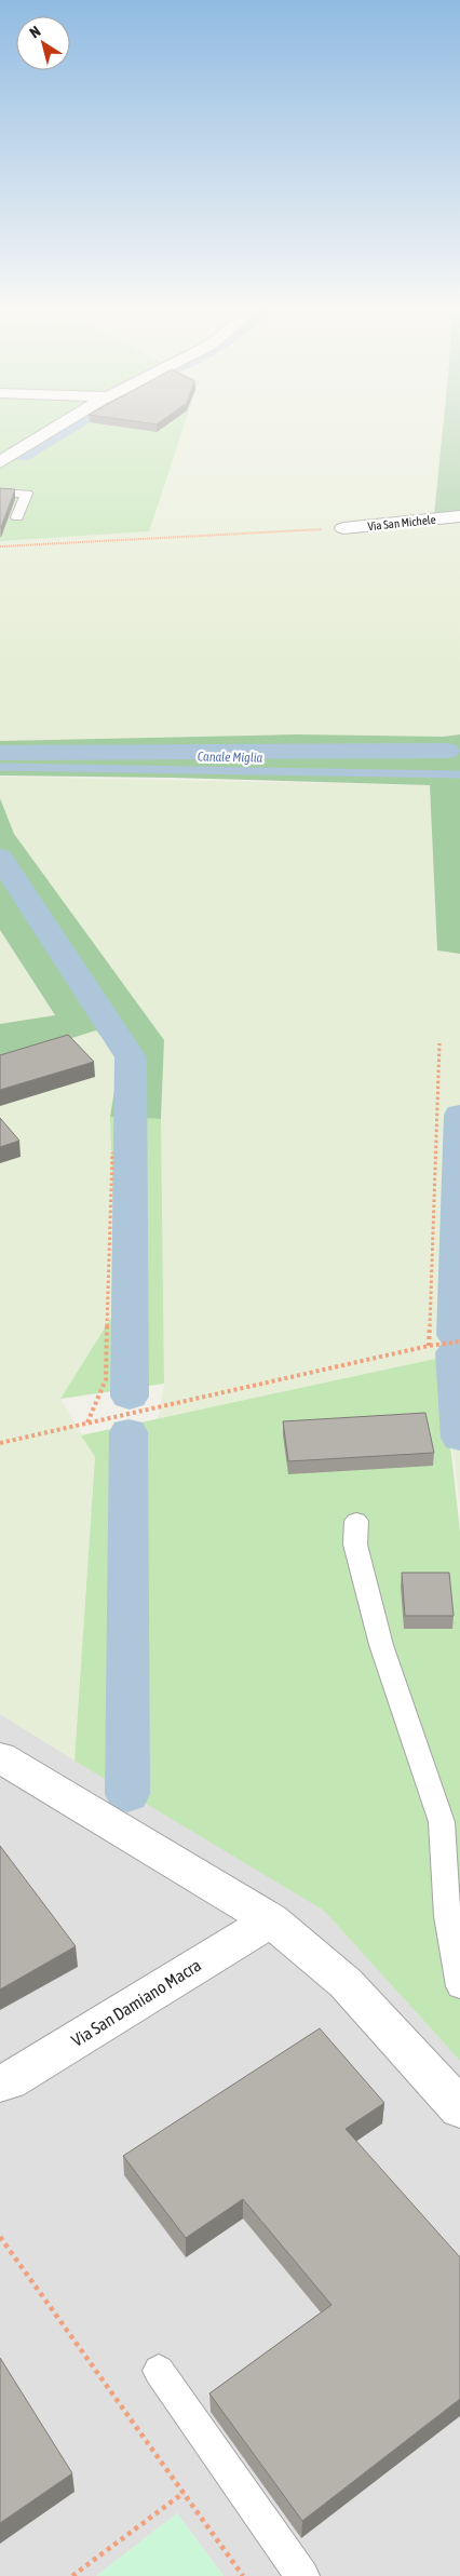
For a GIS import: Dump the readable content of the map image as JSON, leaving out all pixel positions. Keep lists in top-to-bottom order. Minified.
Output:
{"streets":{"street":["Via San Michele","Via San Damiano Macra"]},"water":["Canale Miglia"],"north":"top left"}
